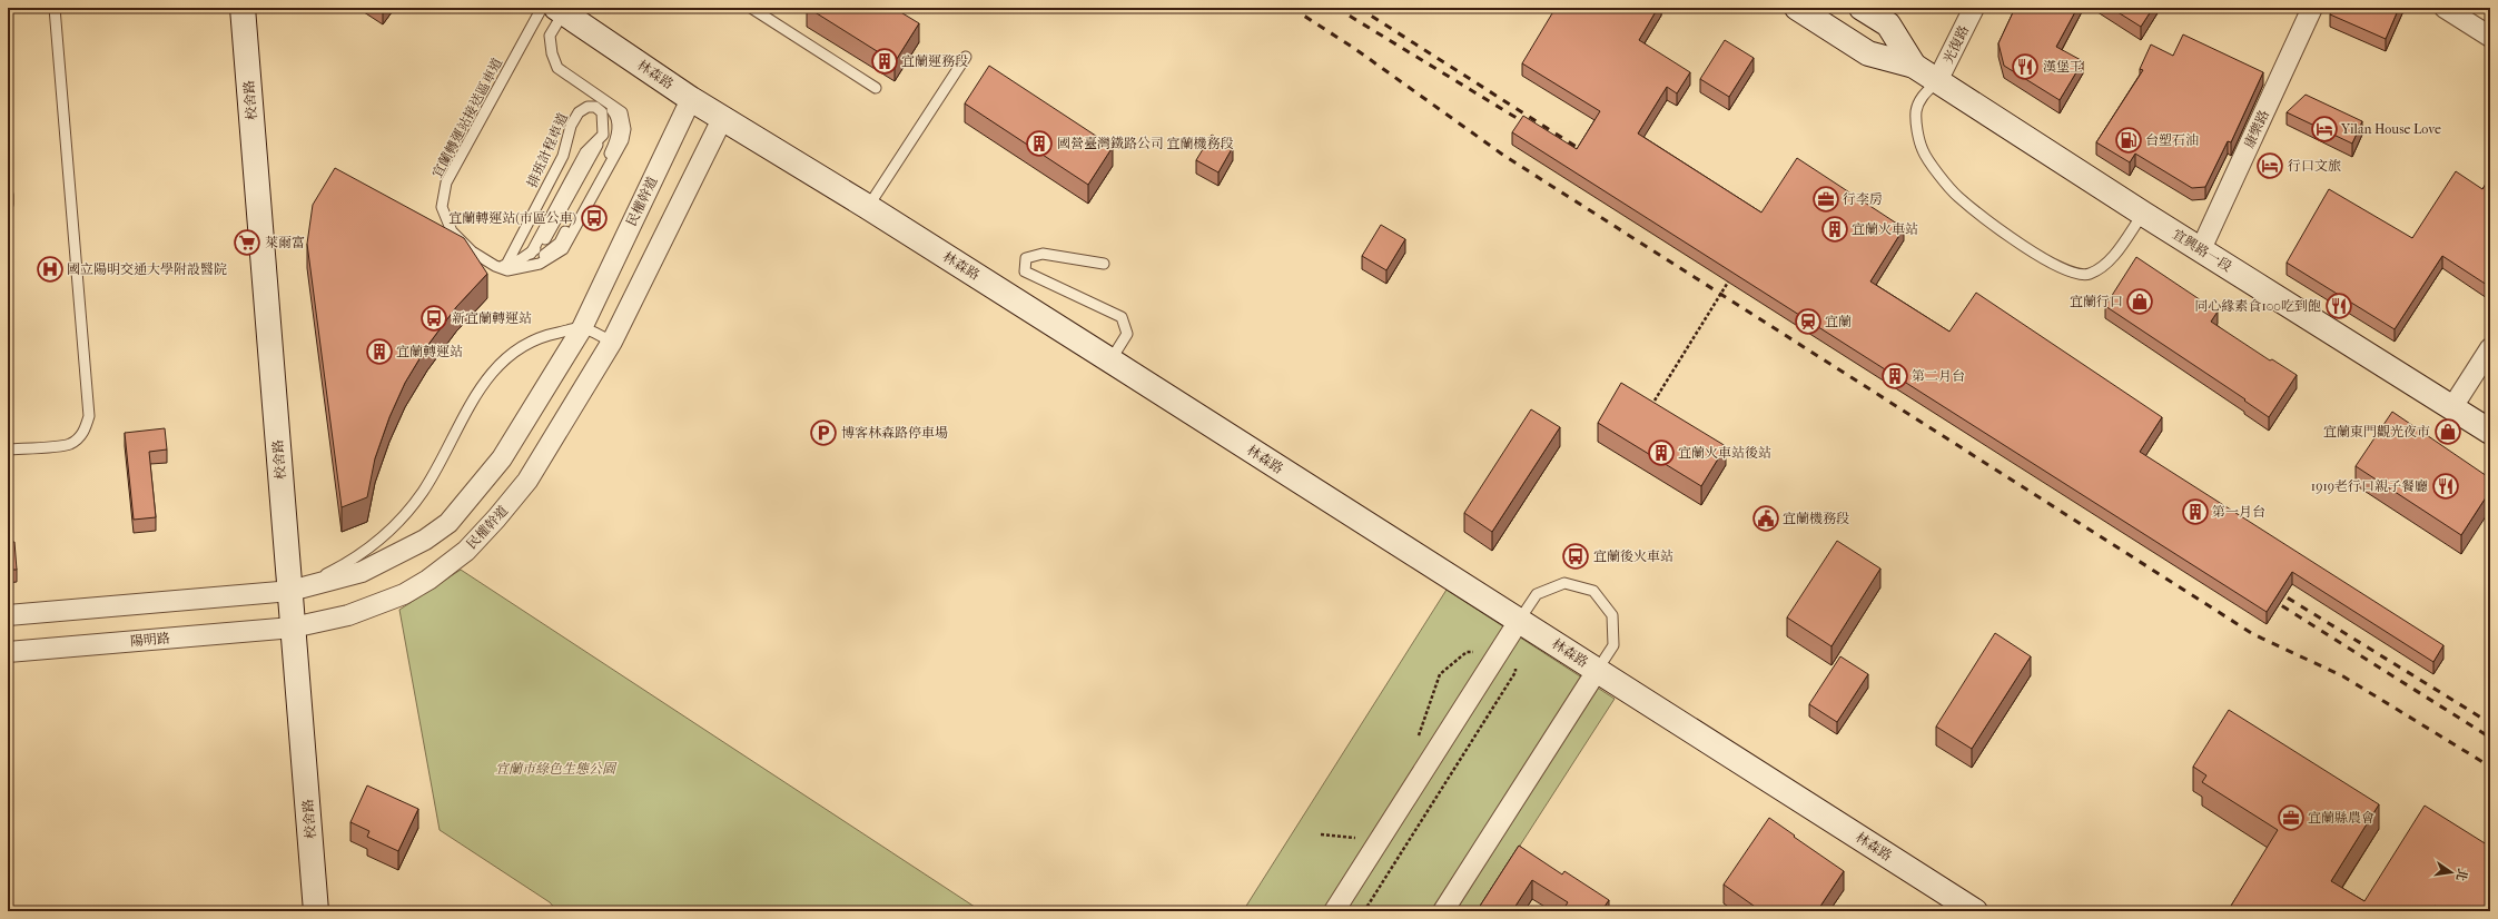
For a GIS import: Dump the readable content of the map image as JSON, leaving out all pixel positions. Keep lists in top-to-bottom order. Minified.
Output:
{"streets":{"street":["光復路","林森路","校舍路","康樂路","民權幹道","宜興路一段","陽明路"],"lane":["宜蘭轉運站接送區車道","排班計程車道"]},"crossings":[["光復路","宜興路一段"],["林森路","宜蘭轉運站接送區車道"],["林森路","民權幹道"],["校舍路","民權幹道"],["校舍路","陽明路"],["宜蘭轉運站接送區車道","排班計程車道"],["康樂路","宜興路一段"],["民權幹道","陽明路"]],"parks":["宜蘭市綠色生態公園"],"places":{"building":["宜蘭運務段","國營臺灣鐵路公司 宜蘭機務段","宜蘭火車站","宜蘭轉運站","第二月台","宜蘭火車站後站","第一月台"],"restaurant":["漢堡王","同心緣素食100吃到飽","1919老行口親子餐廳"],"hotel":["Yilan House Love","行口文旅"],"fuel station":["台塑石油"],"office":["行李房","宜蘭縣農會"],"bus stop":["宜蘭轉運站(市區公車)","新宜蘭轉運站","宜蘭後火車站"],"supermarket":["萊爾富"],"hospital":["國立陽明交通大學附設醫院"],"shop":["宜蘭行口","宜蘭東門觀光夜市"],"station":["宜蘭"],"parking":["博客林森路停車場"],"public building":["宜蘭機務段"]},"north":"right"}
